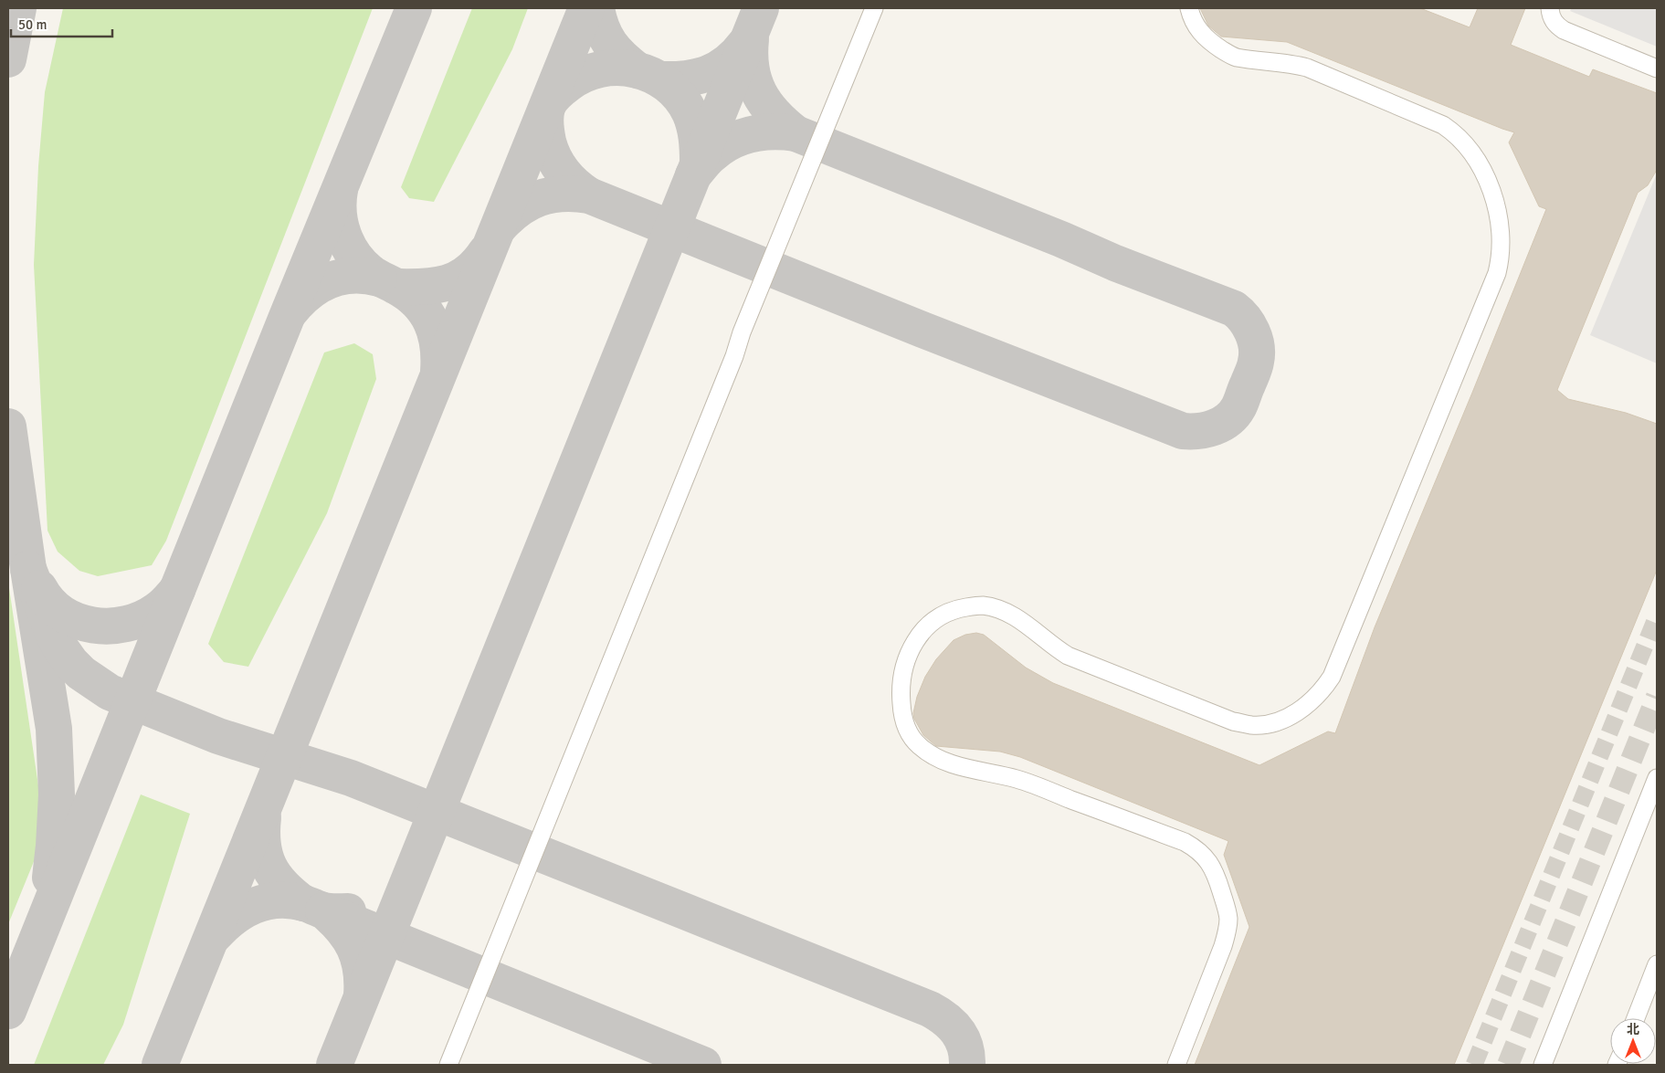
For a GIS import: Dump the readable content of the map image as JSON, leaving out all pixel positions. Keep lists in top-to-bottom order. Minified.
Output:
{"scale_bar":"50 m","north":"top"}
